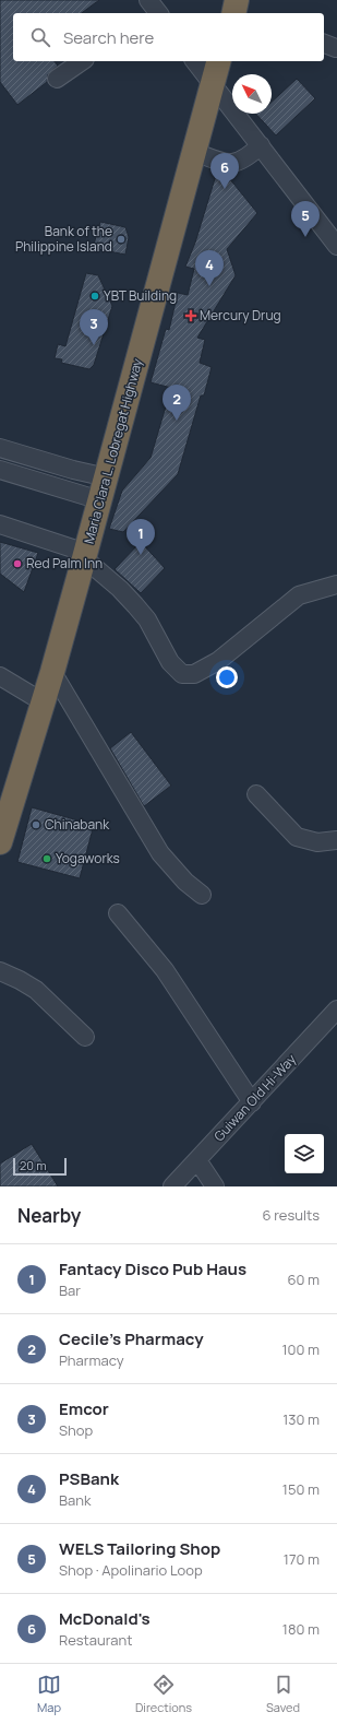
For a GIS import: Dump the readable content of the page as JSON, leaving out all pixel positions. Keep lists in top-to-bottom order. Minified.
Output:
{"streets":{"highway":["Maria Clara L. Lobregat Highway"],"street":["Guiwan Old Hi-Way"]},"places":{"other":["Bank of the Philippine Island","YBT Building","Red Palm Inn","Chinabank","Yogaworks"],"health":["Mercury Drug"]},"scale_bar":"20 m","north":"top left","page":{"search":"Search here","pins":["6","5","4","3","2","1"],"scale":"20 m","heading":["Nearby","6 results"],"list":[{"mark":"1","name":"Fantacy Disco Pub Haus","note":"Bar","value":"60 m"},{"mark":"2","name":"Cecile's Pharmacy","note":"Pharmacy","value":"100 m"},{"mark":"3","name":"Emcor","note":"Shop","value":"130 m"},{"mark":"4","name":"PSBank","note":"Bank","value":"150 m"},{"mark":"5","name":"WELS Tailoring Shop","note":"Shop · Apolinario Loop","value":"170 m"},{"mark":"6","name":"McDonald's","note":"Restaurant","value":"180 m"}],"nav":["Map","Directions","Saved"]}}
